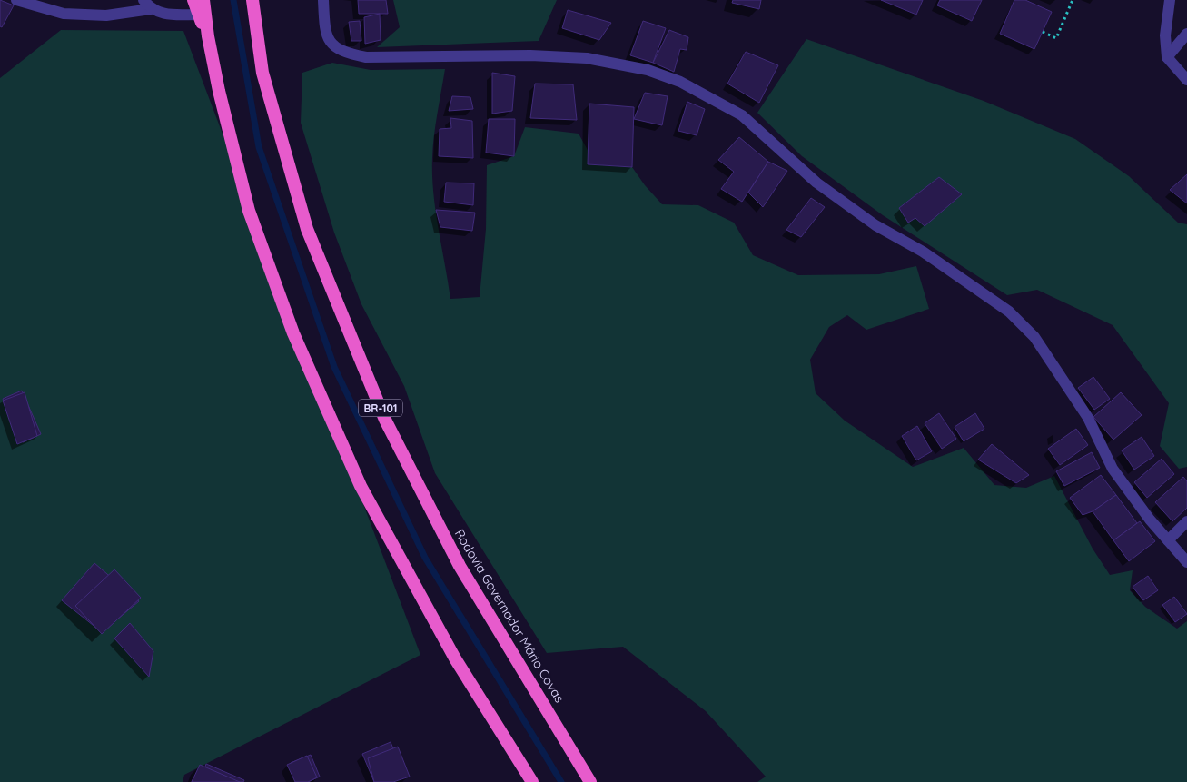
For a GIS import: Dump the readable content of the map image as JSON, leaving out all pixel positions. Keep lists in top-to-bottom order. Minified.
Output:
{"streets":{"highway":["BR-101","Rodovia Governador Mário Covas"]}}
